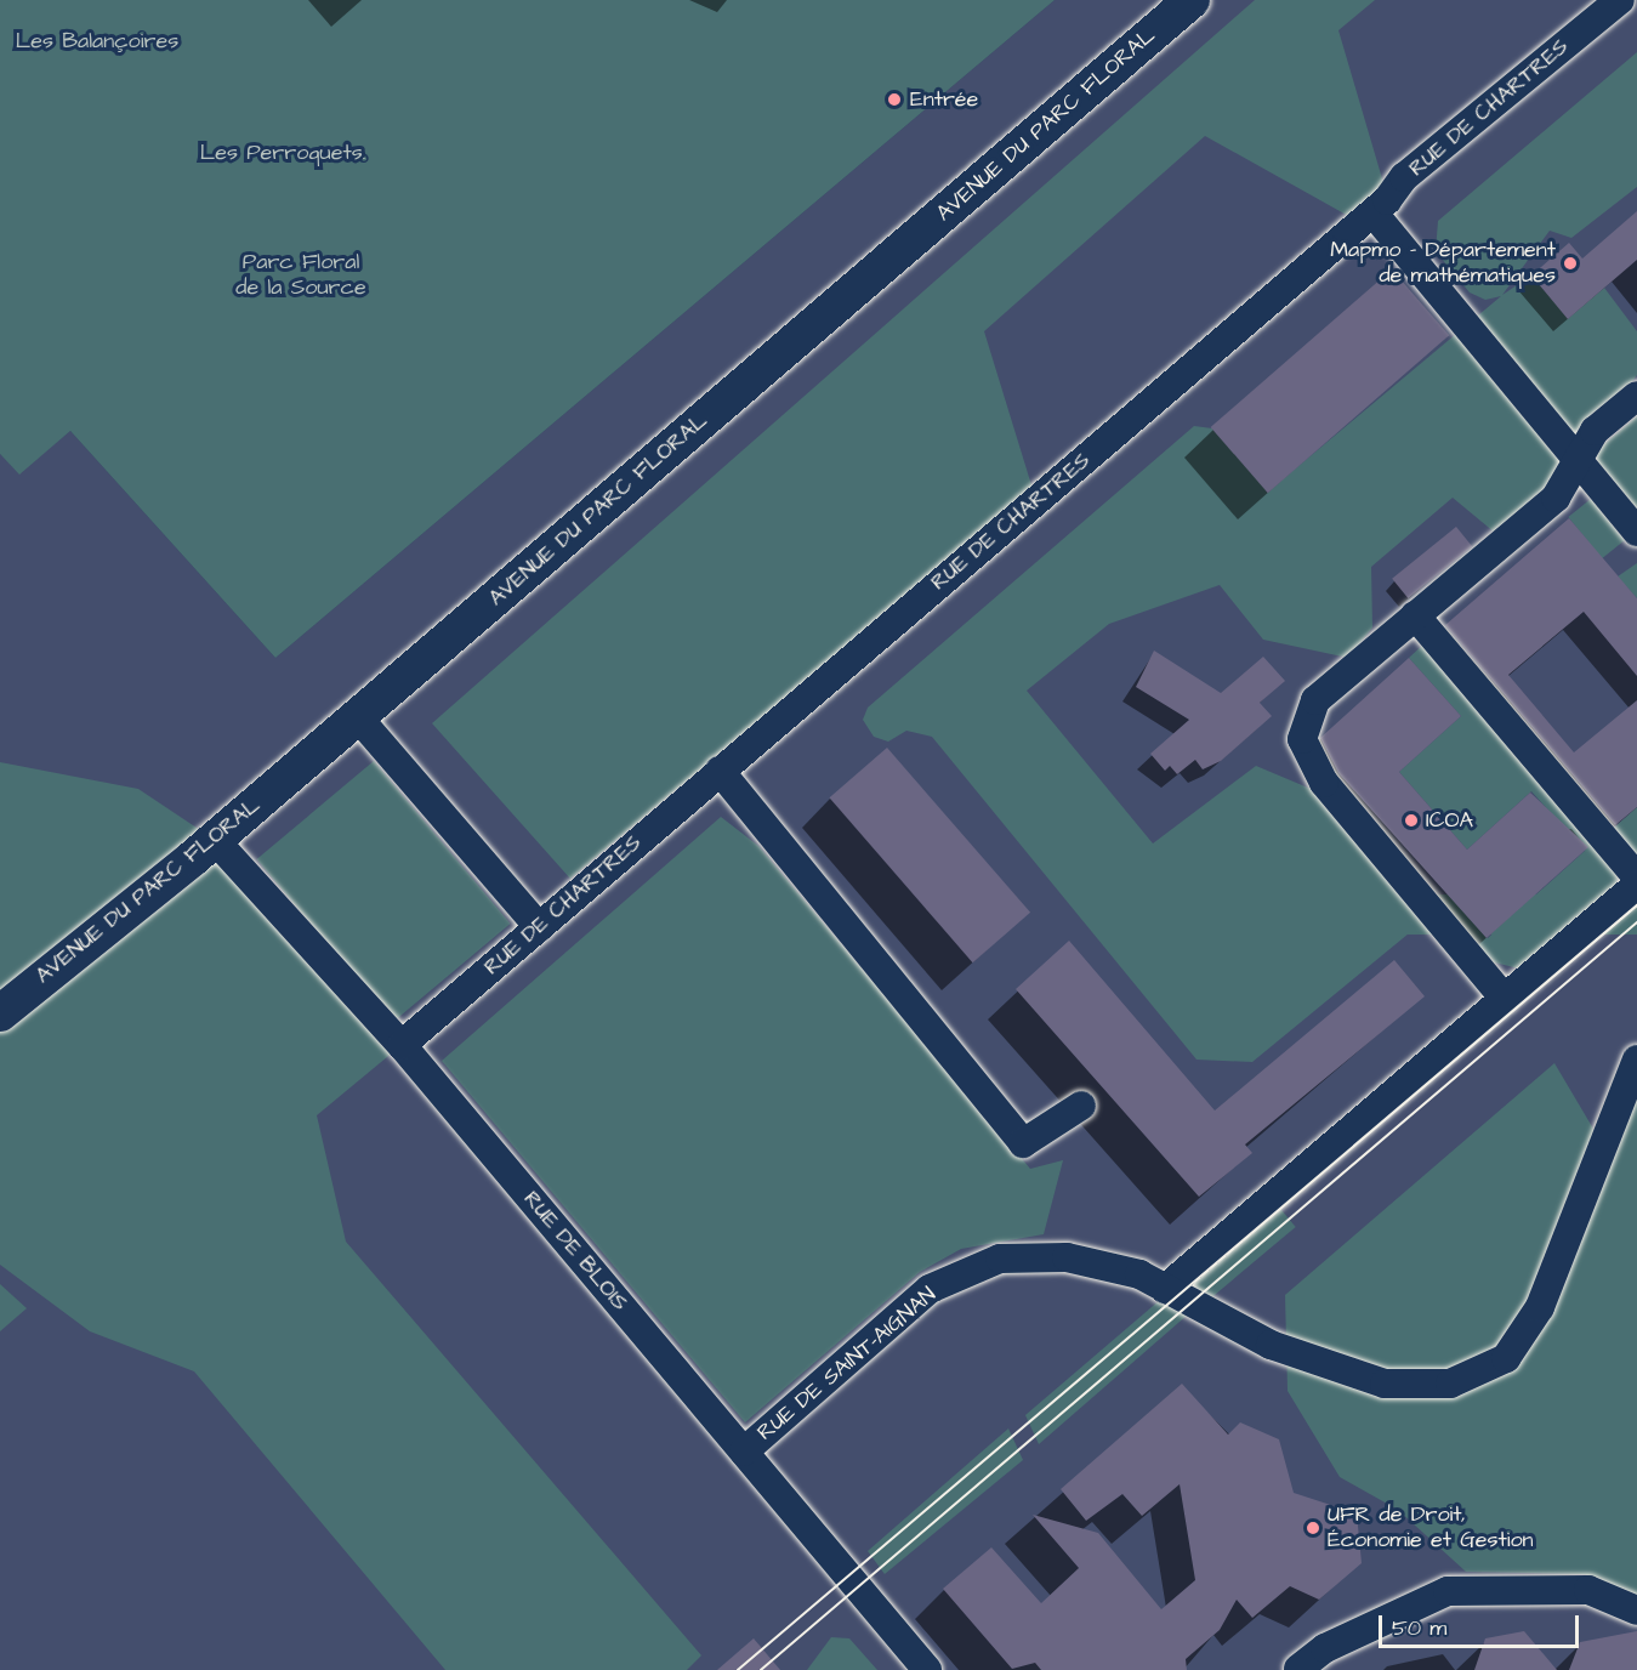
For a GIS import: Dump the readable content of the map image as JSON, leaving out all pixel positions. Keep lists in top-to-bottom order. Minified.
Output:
{"streets":{"main road":["AVENUE DU PARC FLORAL"],"street":["RUE DE CHARTRES","RUE DE BLOIS","RUE DE SAINT-AIGNAN"]},"crossings":[["RUE DE CHARTRES","RUE DE BLOIS"],["AVENUE DU PARC FLORAL","RUE DE BLOIS"],["RUE DE BLOIS","RUE DE SAINT-AIGNAN"]],"parks":["Les Balançoires","Les Perroquets.","Parc Floral de la Source"],"places":["Entrée","Mapmo - Département de mathématiques","ICOA","UFR de Droit, Économie et Gestion"],"scale_bar":"50 m"}
